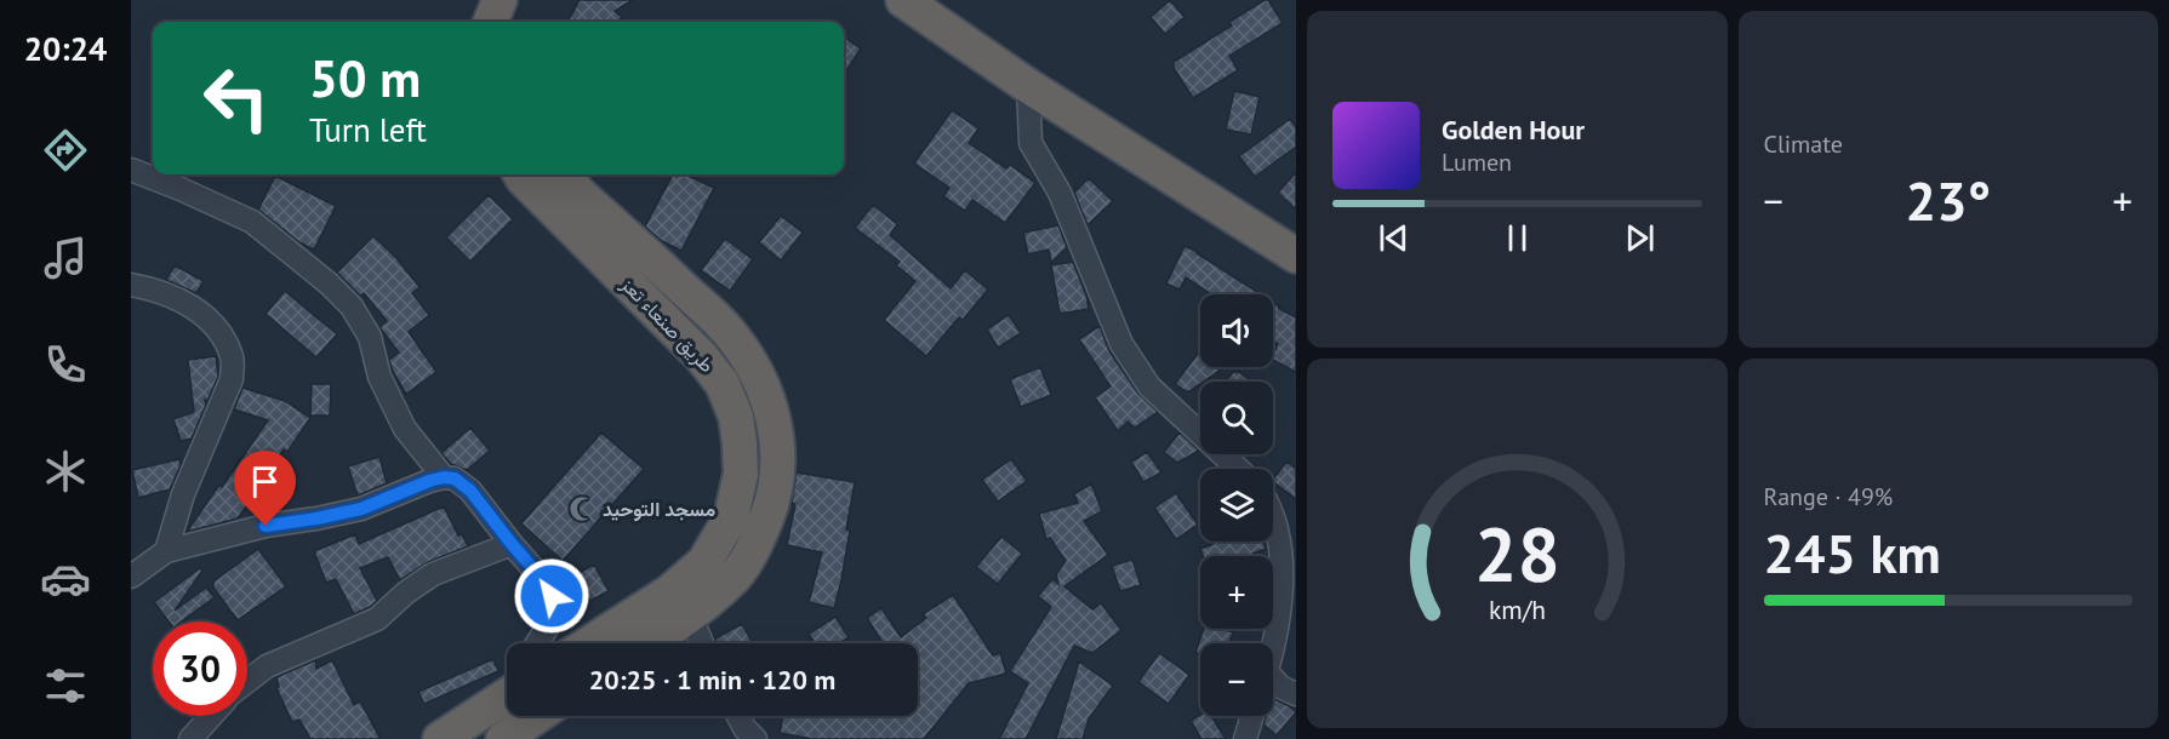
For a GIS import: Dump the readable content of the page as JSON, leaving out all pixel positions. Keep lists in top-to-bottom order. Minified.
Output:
{"streets":{"highway":["طريق صنعاء تعز"]},"places":{"mosque":["مسجد التوحيد"]},"page":{"tabs":"20:24","tile":["Climate",["Range · 49%","245 km"]],"turn":["50 m","Turn left"],"song":["Golden Hour","Lumen"],"heat":["−","23°","+"],"map_buttons":["+","−"],"limit":"30","trip":"20:25 · 1 min · 120 m","gauge":["28","km/h"]}}
